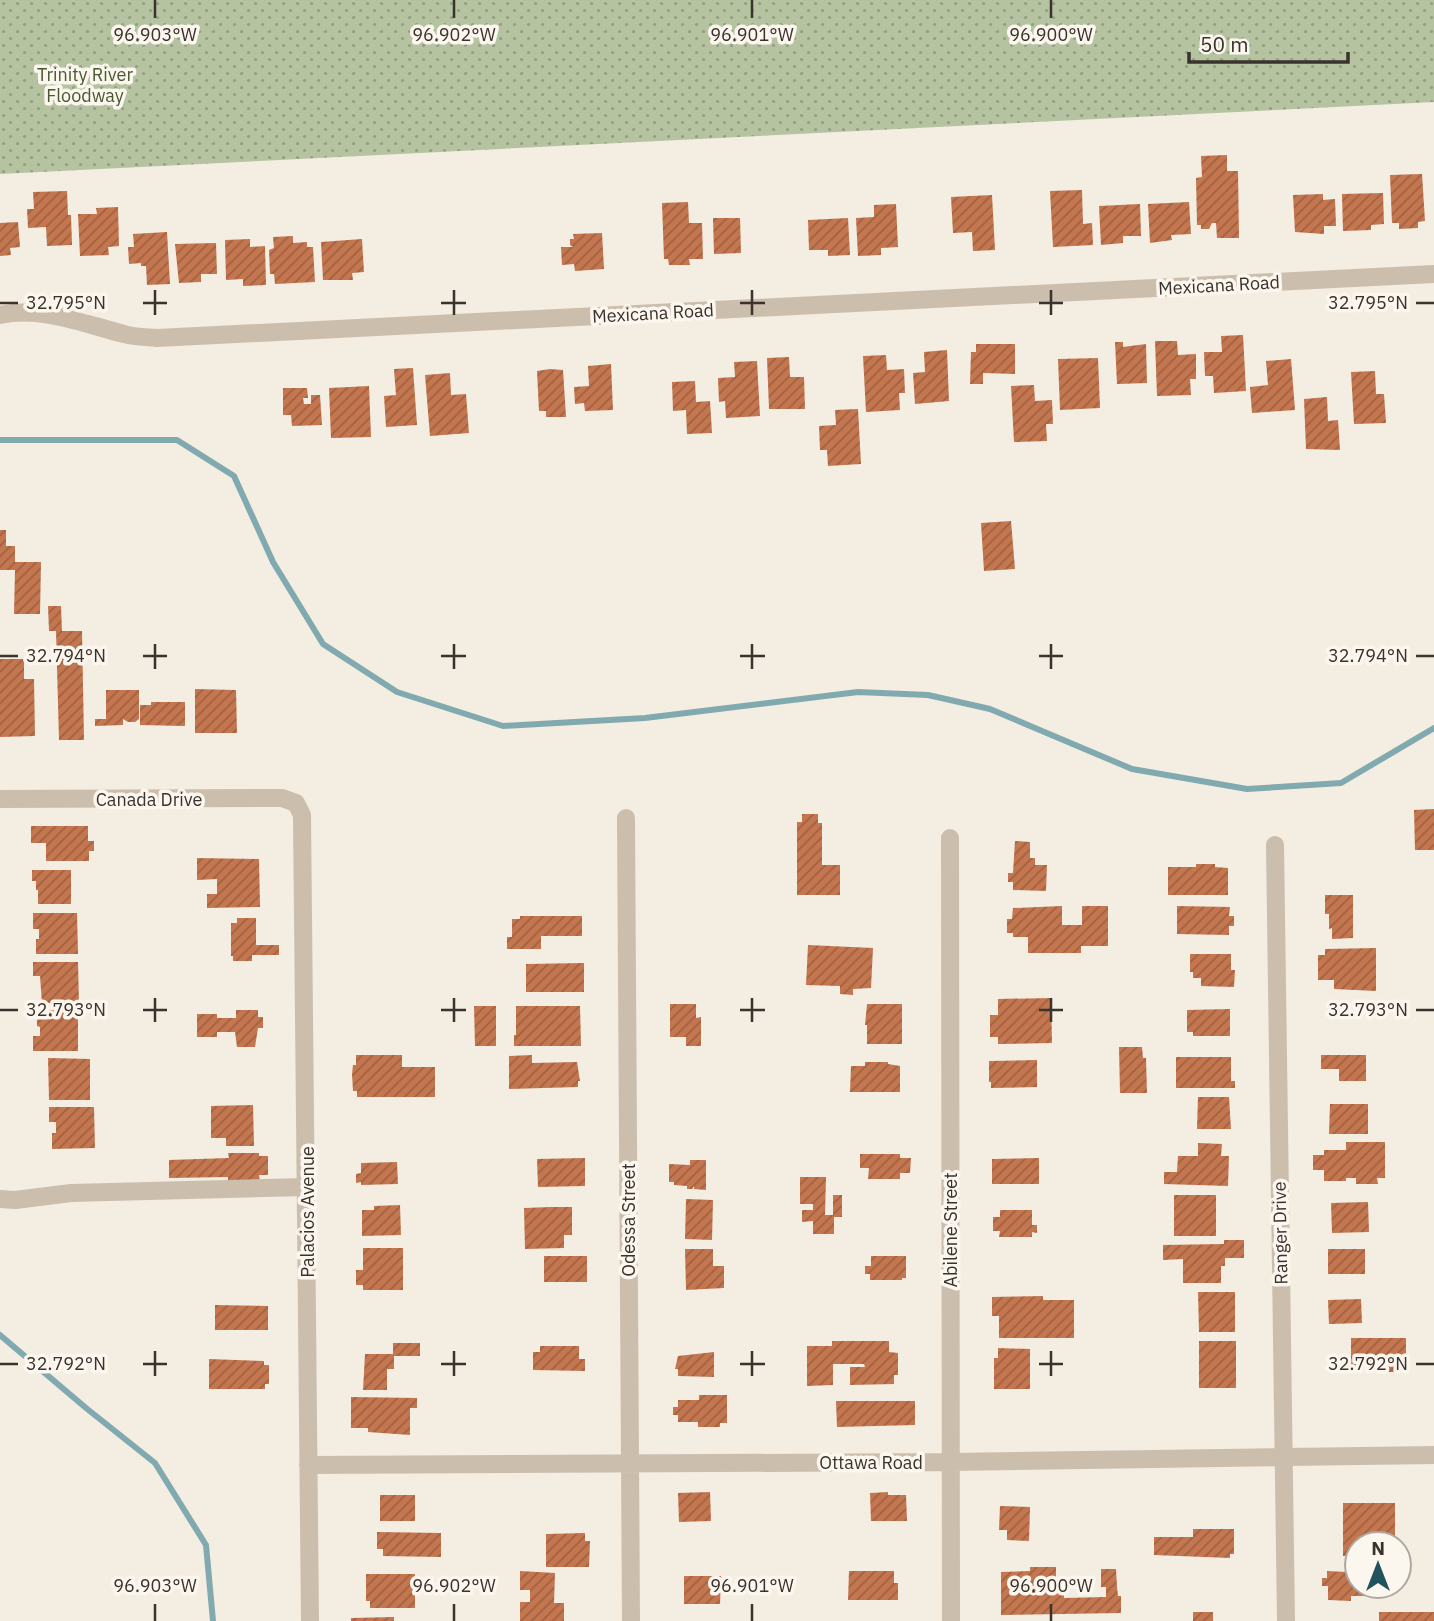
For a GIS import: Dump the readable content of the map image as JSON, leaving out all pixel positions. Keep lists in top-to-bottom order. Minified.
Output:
{"streets":{"street":["Mexicana Road","Canada Drive","Palacios Avenue","Odessa Street","Abilene Street","Ranger Drive","Ottawa Road"]},"crossings":[["Canada Drive","Palacios Avenue"],["Palacios Avenue","Ottawa Road"],["Odessa Street","Ottawa Road"],["Abilene Street","Ottawa Road"],["Ranger Drive","Ottawa Road"]],"parks":["Trinity River Floodway"],"scale_bar":"50 m","north":"top","coordinates":["96.903°W","96.902°W","96.901°W","96.900°W","32.795°N","32.794°N","32.793°N","32.792°N"]}
